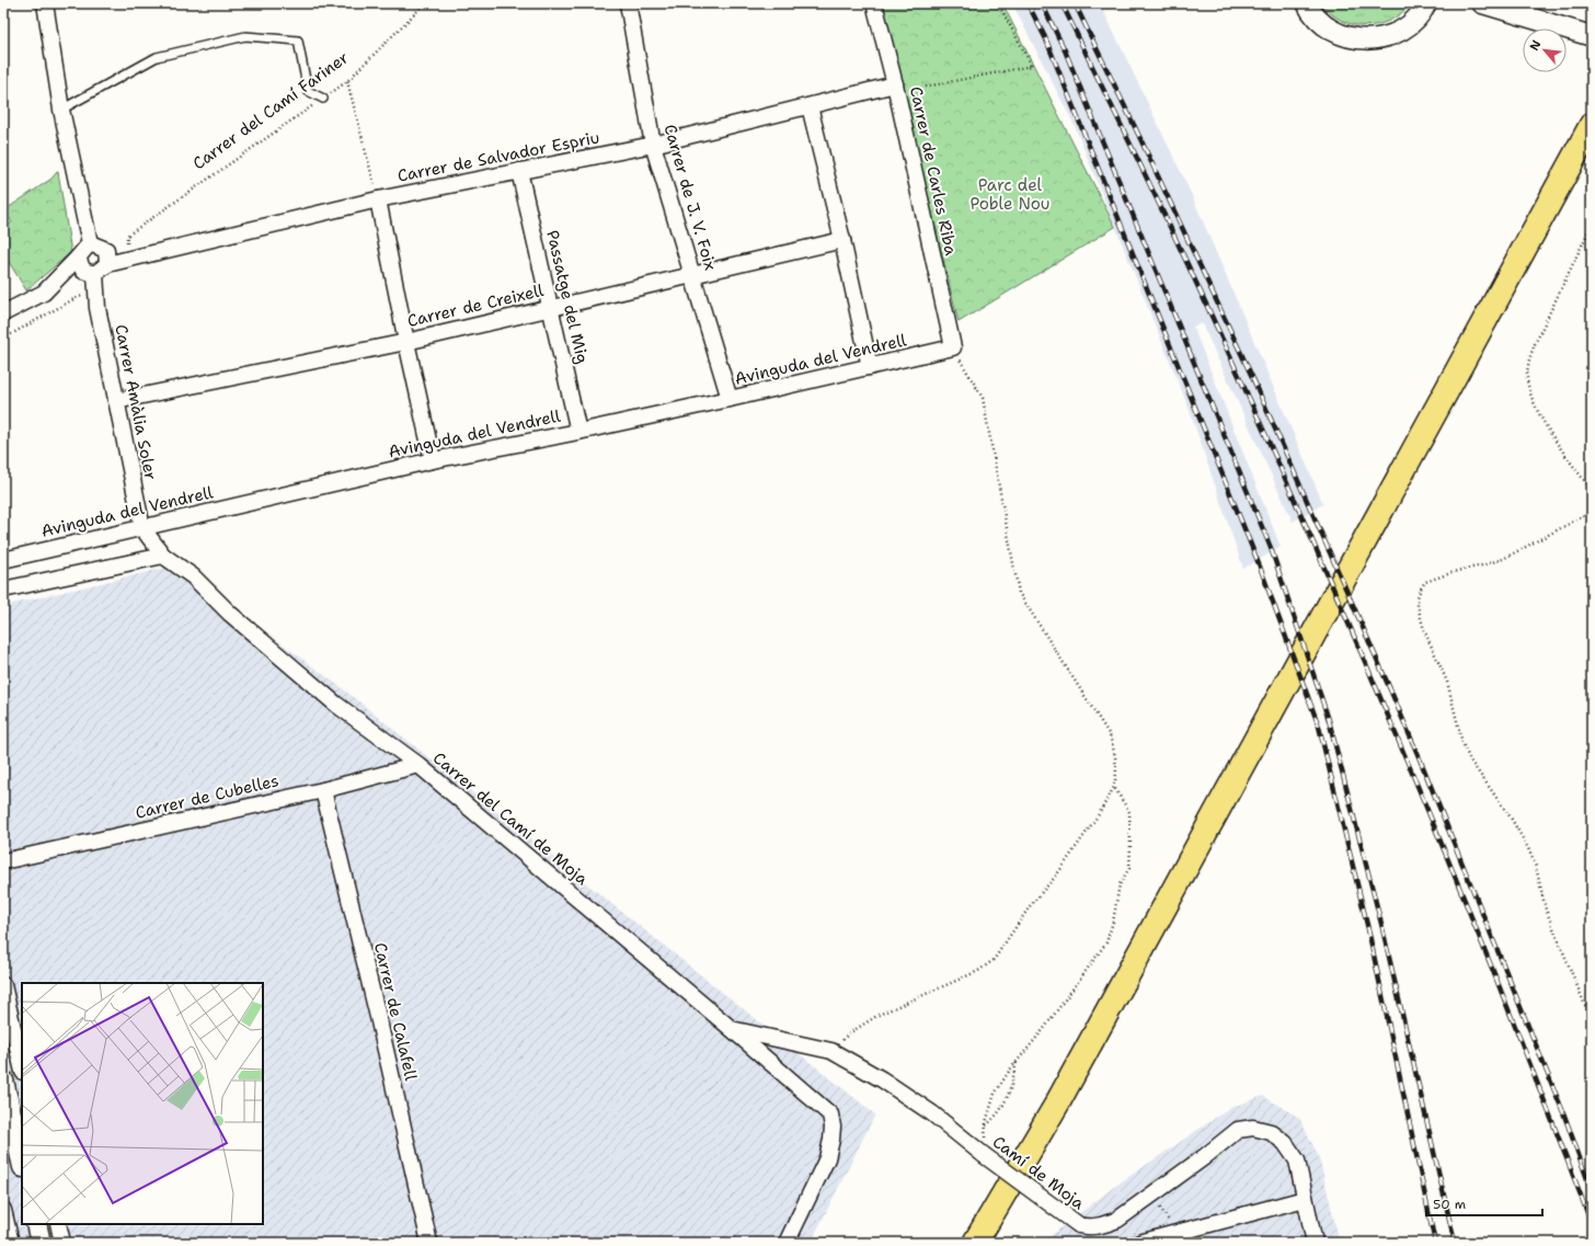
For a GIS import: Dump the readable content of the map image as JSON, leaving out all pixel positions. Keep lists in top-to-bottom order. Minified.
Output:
{"streets":{"street":["Carrer de Salvador Espriu","Carrer de Carles Riba","Carrer de J. V. Foix","Passatge del Mig","Carrer de Creixell","Avinguda del Vendrell","Carrer Amàlia Soler","Carrer de Cubelles","Carrer del Camí de Moja","Carrer de Calafell","Camí de Moja"],"path":["Carrer del Camí Fariner"]},"crossings":[["Carrer del Camí Fariner","Carrer de Salvador Espriu"],["Carrer de Salvador Espriu","Carrer de Carles Riba"],["Carrer de Salvador Espriu","Carrer de J. V. Foix"],["Carrer de Salvador Espriu","Passatge del Mig"],["Carrer de Salvador Espriu","Carrer Amàlia Soler"],["Carrer de Carles Riba","Avinguda del Vendrell"],["Carrer de J. V. Foix","Carrer de Creixell"],["Carrer de J. V. Foix","Avinguda del Vendrell"],["Passatge del Mig","Carrer de Creixell"],["Passatge del Mig","Avinguda del Vendrell"],["Carrer de Creixell","Carrer Amàlia Soler"],["Avinguda del Vendrell","Carrer Amàlia Soler"],["Carrer Amàlia Soler","Carrer del Camí de Moja"],["Carrer de Cubelles","Carrer del Camí de Moja"],["Carrer de Cubelles","Carrer de Calafell"],["Carrer del Camí de Moja","Camí de Moja"]],"parks":["Parc del Poble Nou"],"scale_bar":"50 m","north":"top left"}
